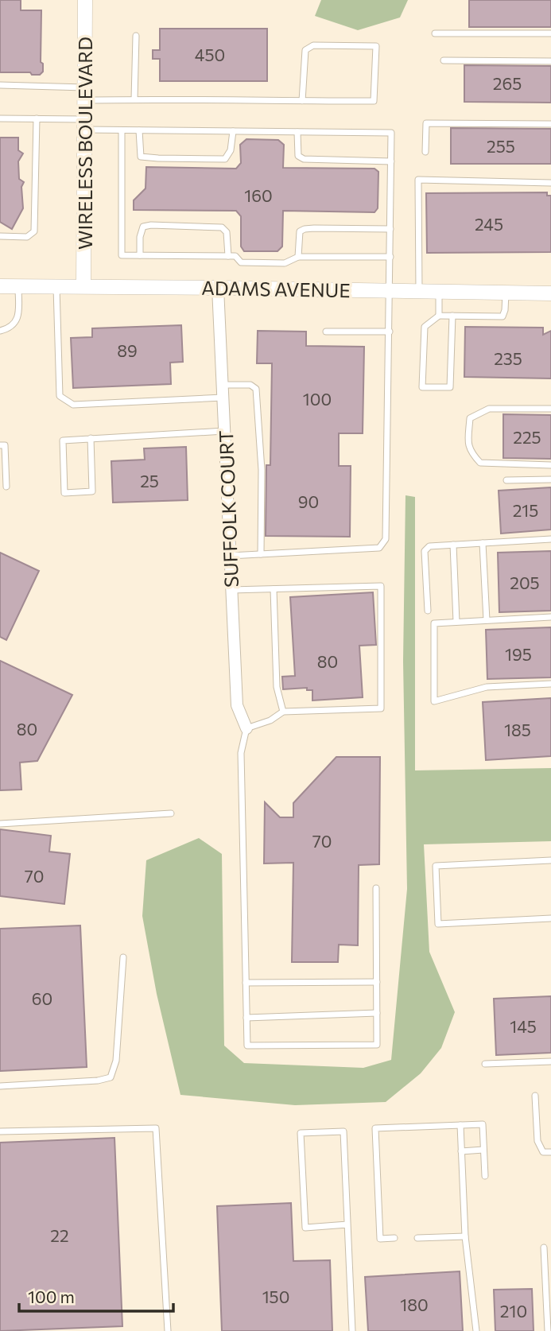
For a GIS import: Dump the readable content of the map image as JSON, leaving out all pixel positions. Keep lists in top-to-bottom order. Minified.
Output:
{"streets":{"street":["WIRELESS BOULEVARD","ADAMS AVENUE","SUFFOLK COURT"]},"crossings":[["WIRELESS BOULEVARD","ADAMS AVENUE"],["ADAMS AVENUE","SUFFOLK COURT"]],"house_numbers":["450","265","255","160","245","89","235","100","225","25","90","215","205","195","80","80","185","70","70","60","145","22","150","180","210"],"scale_bar":"100 m"}
